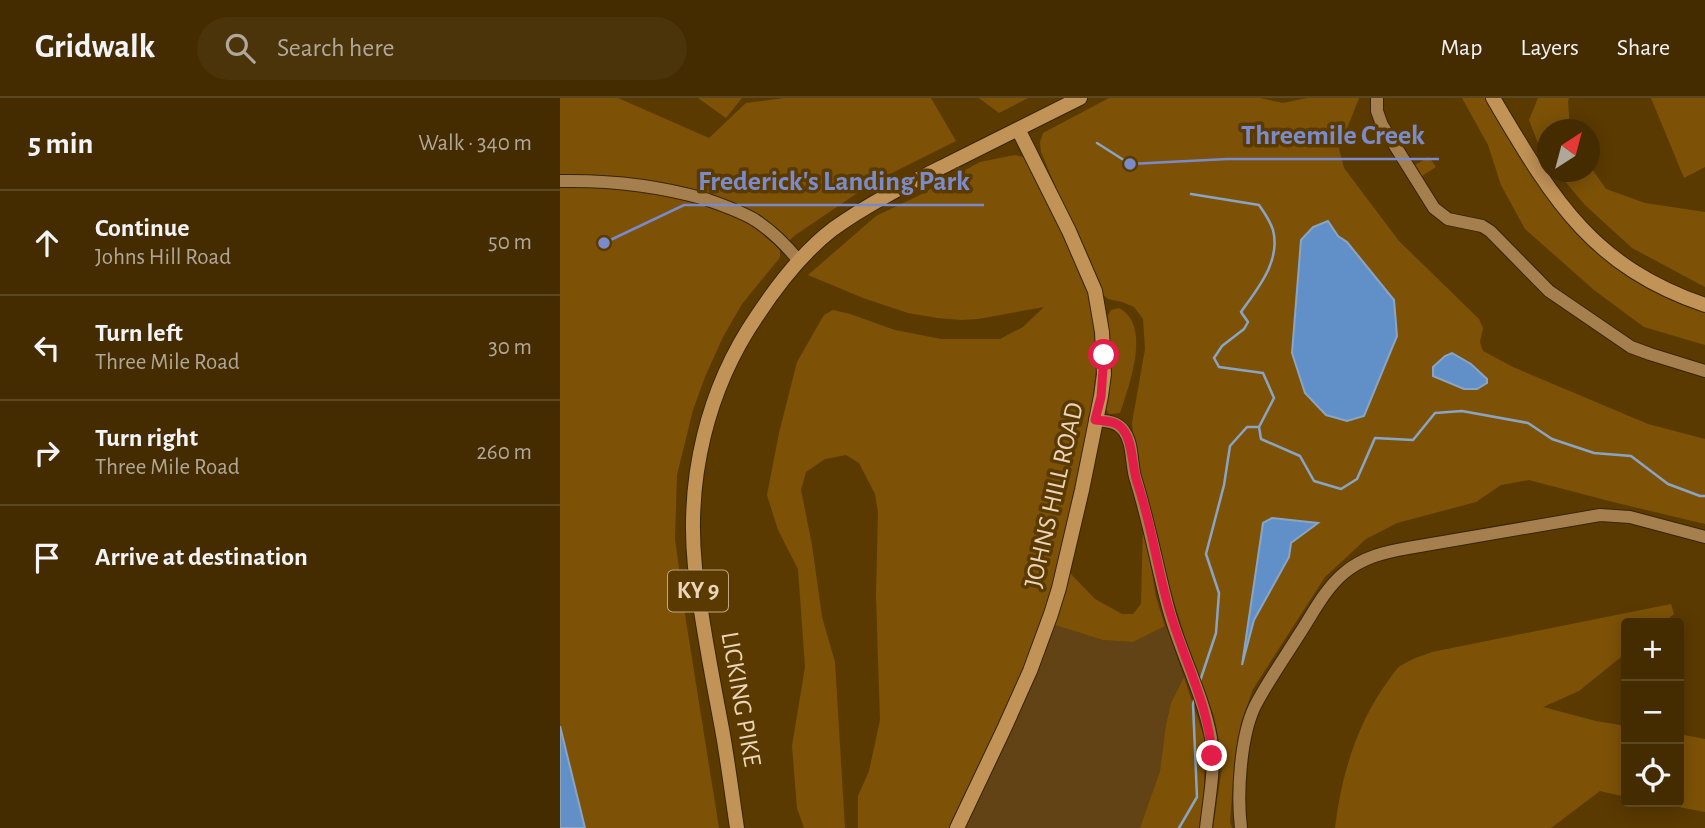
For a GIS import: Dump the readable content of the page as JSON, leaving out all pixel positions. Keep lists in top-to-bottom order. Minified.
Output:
{"streets":{"main road":["JOHNS HILL ROAD","KY 9","LICKING PIKE"]},"crossings":[["JOHNS HILL ROAD","LICKING PIKE"]],"places":["Threemile Creek","Frederick's Landing Park"],"north":"top right","page":{"header":"Gridwalk","search":"Search here","nav":["Map","Layers","Share"],"heading":["5 min","Walk · 340 m"],"list":[["Continue","Johns Hill Road","50 m"],["Turn left","Three Mile Road","30 m"],["Turn right","Three Mile Road","260 m"],"Arrive at destination"],"map_buttons":["+","−"]}}
